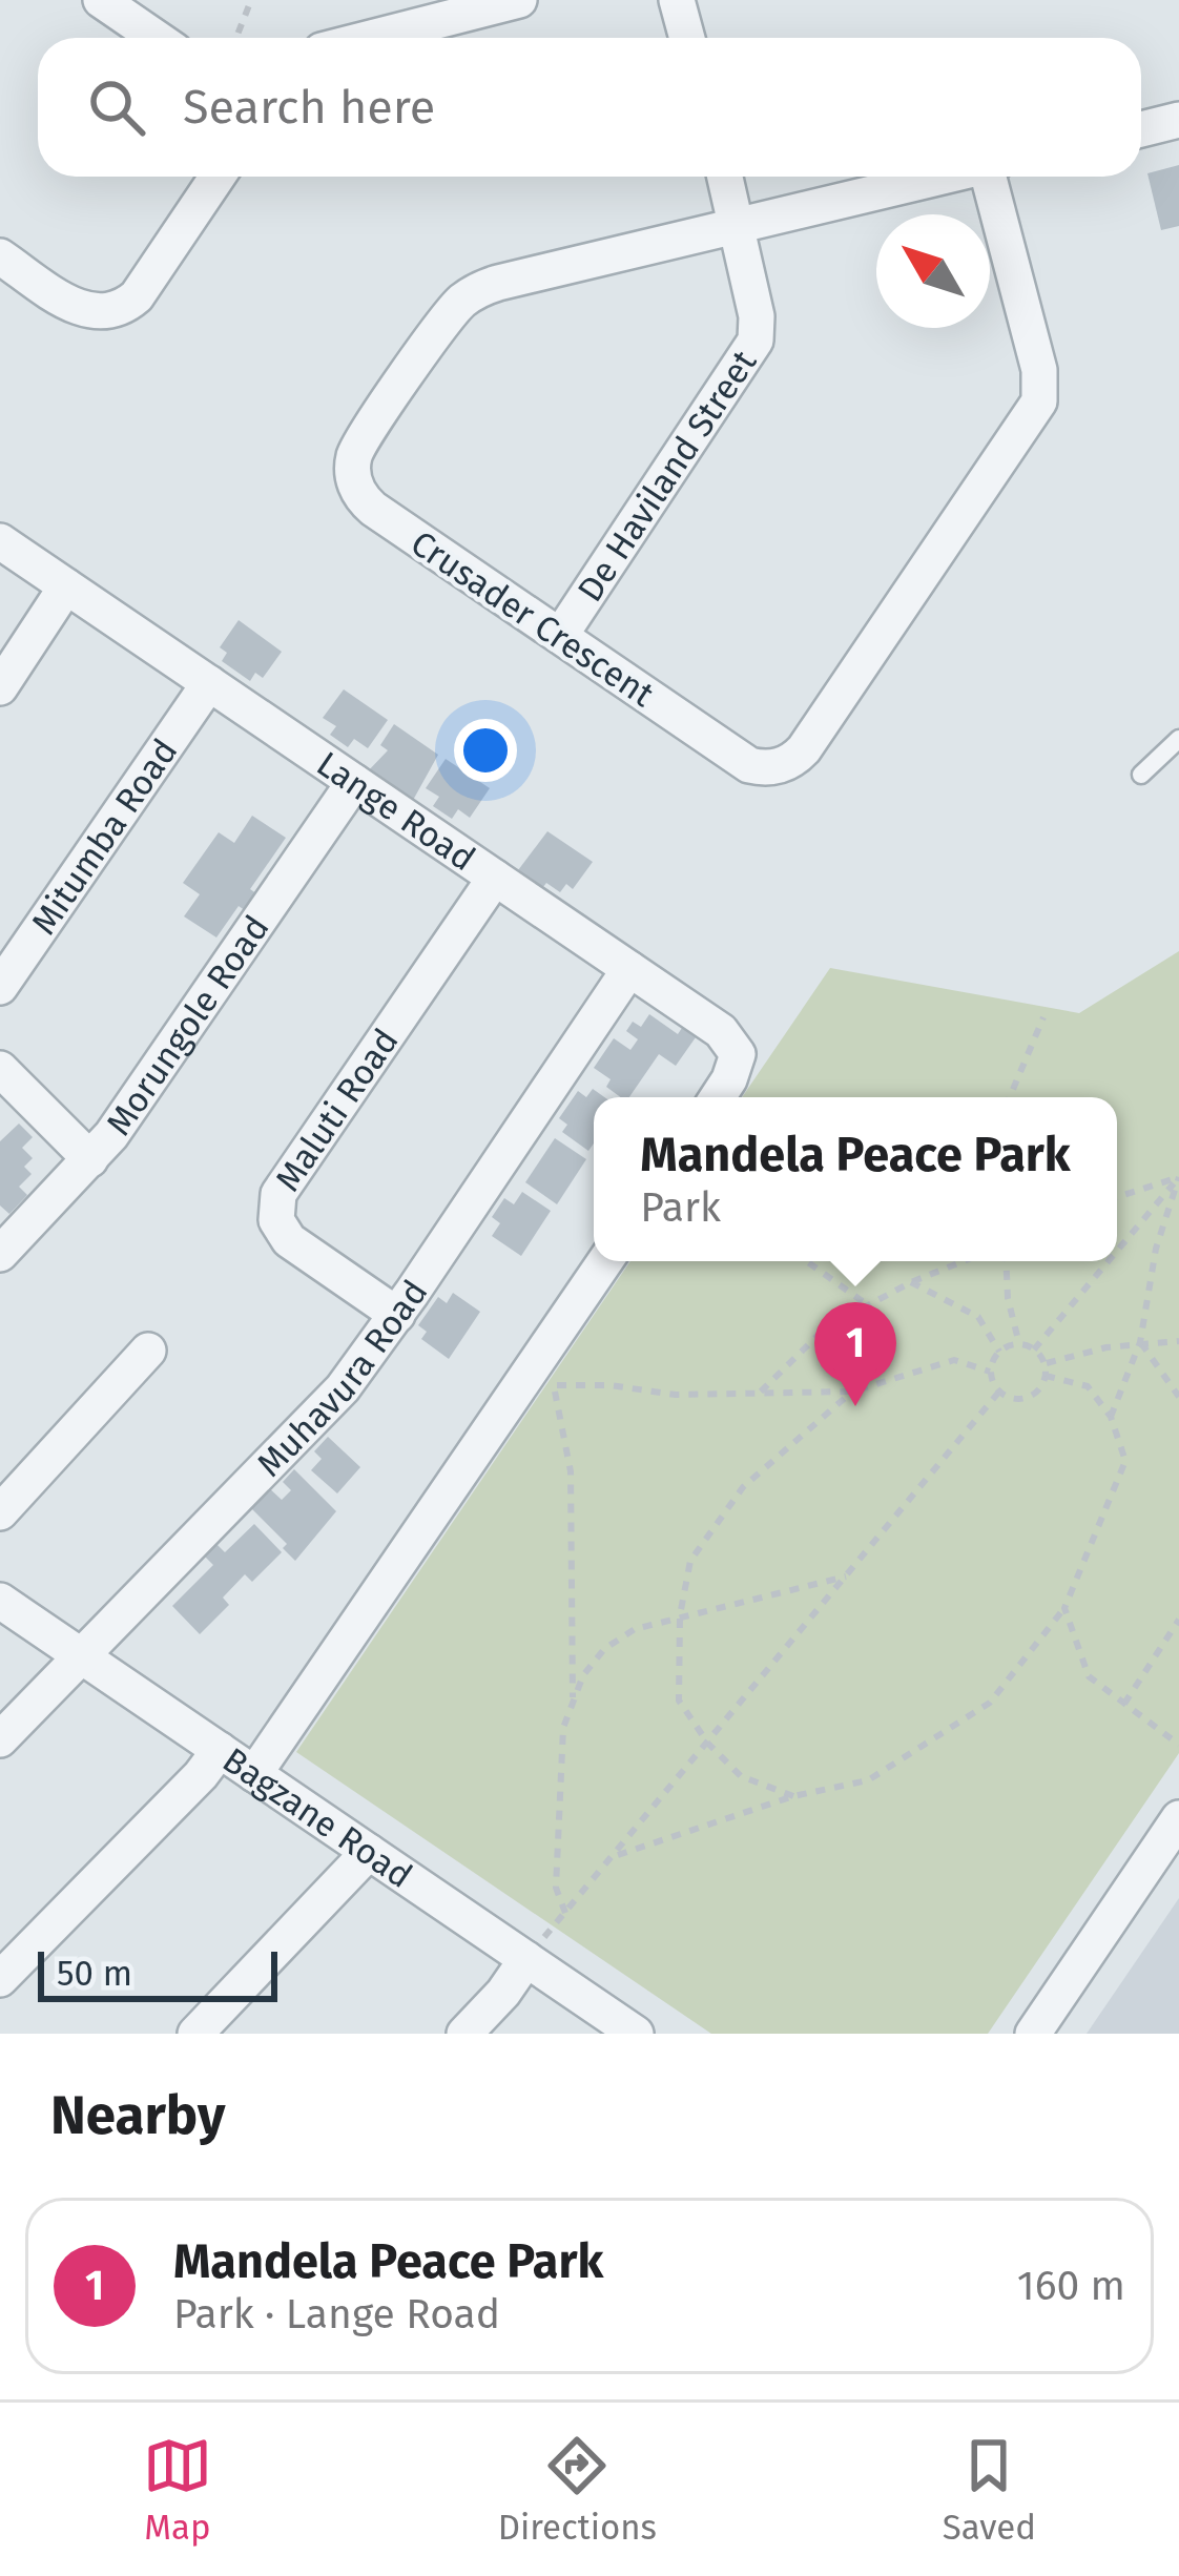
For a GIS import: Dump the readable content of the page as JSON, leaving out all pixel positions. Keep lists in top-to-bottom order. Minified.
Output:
{"streets":{"street":["De Haviland Street","Crusader Crescent","Lange Road","Mitumba Road","Morungole Road","Maluti Road","Muhavura Road","Bagzane Road"]},"crossings":[["De Haviland Street","Crusader Crescent"],["Lange Road","Mitumba Road"],["Lange Road","Morungole Road"],["Lange Road","Maluti Road"],["Lange Road","Muhavura Road"],["Maluti Road","Muhavura Road"],["Muhavura Road","Bagzane Road"]],"scale_bar":"50 m","north":"top left","page":{"search":"Search here","popup":["Mandela Peace Park","Park"],"pins":"1","scale":"50 m","heading":"Nearby","list":[{"mark":"1","name":"Mandela Peace Park","note":"Park · Lange Road","value":"160 m"}],"nav":["Map","Directions","Saved"]}}
